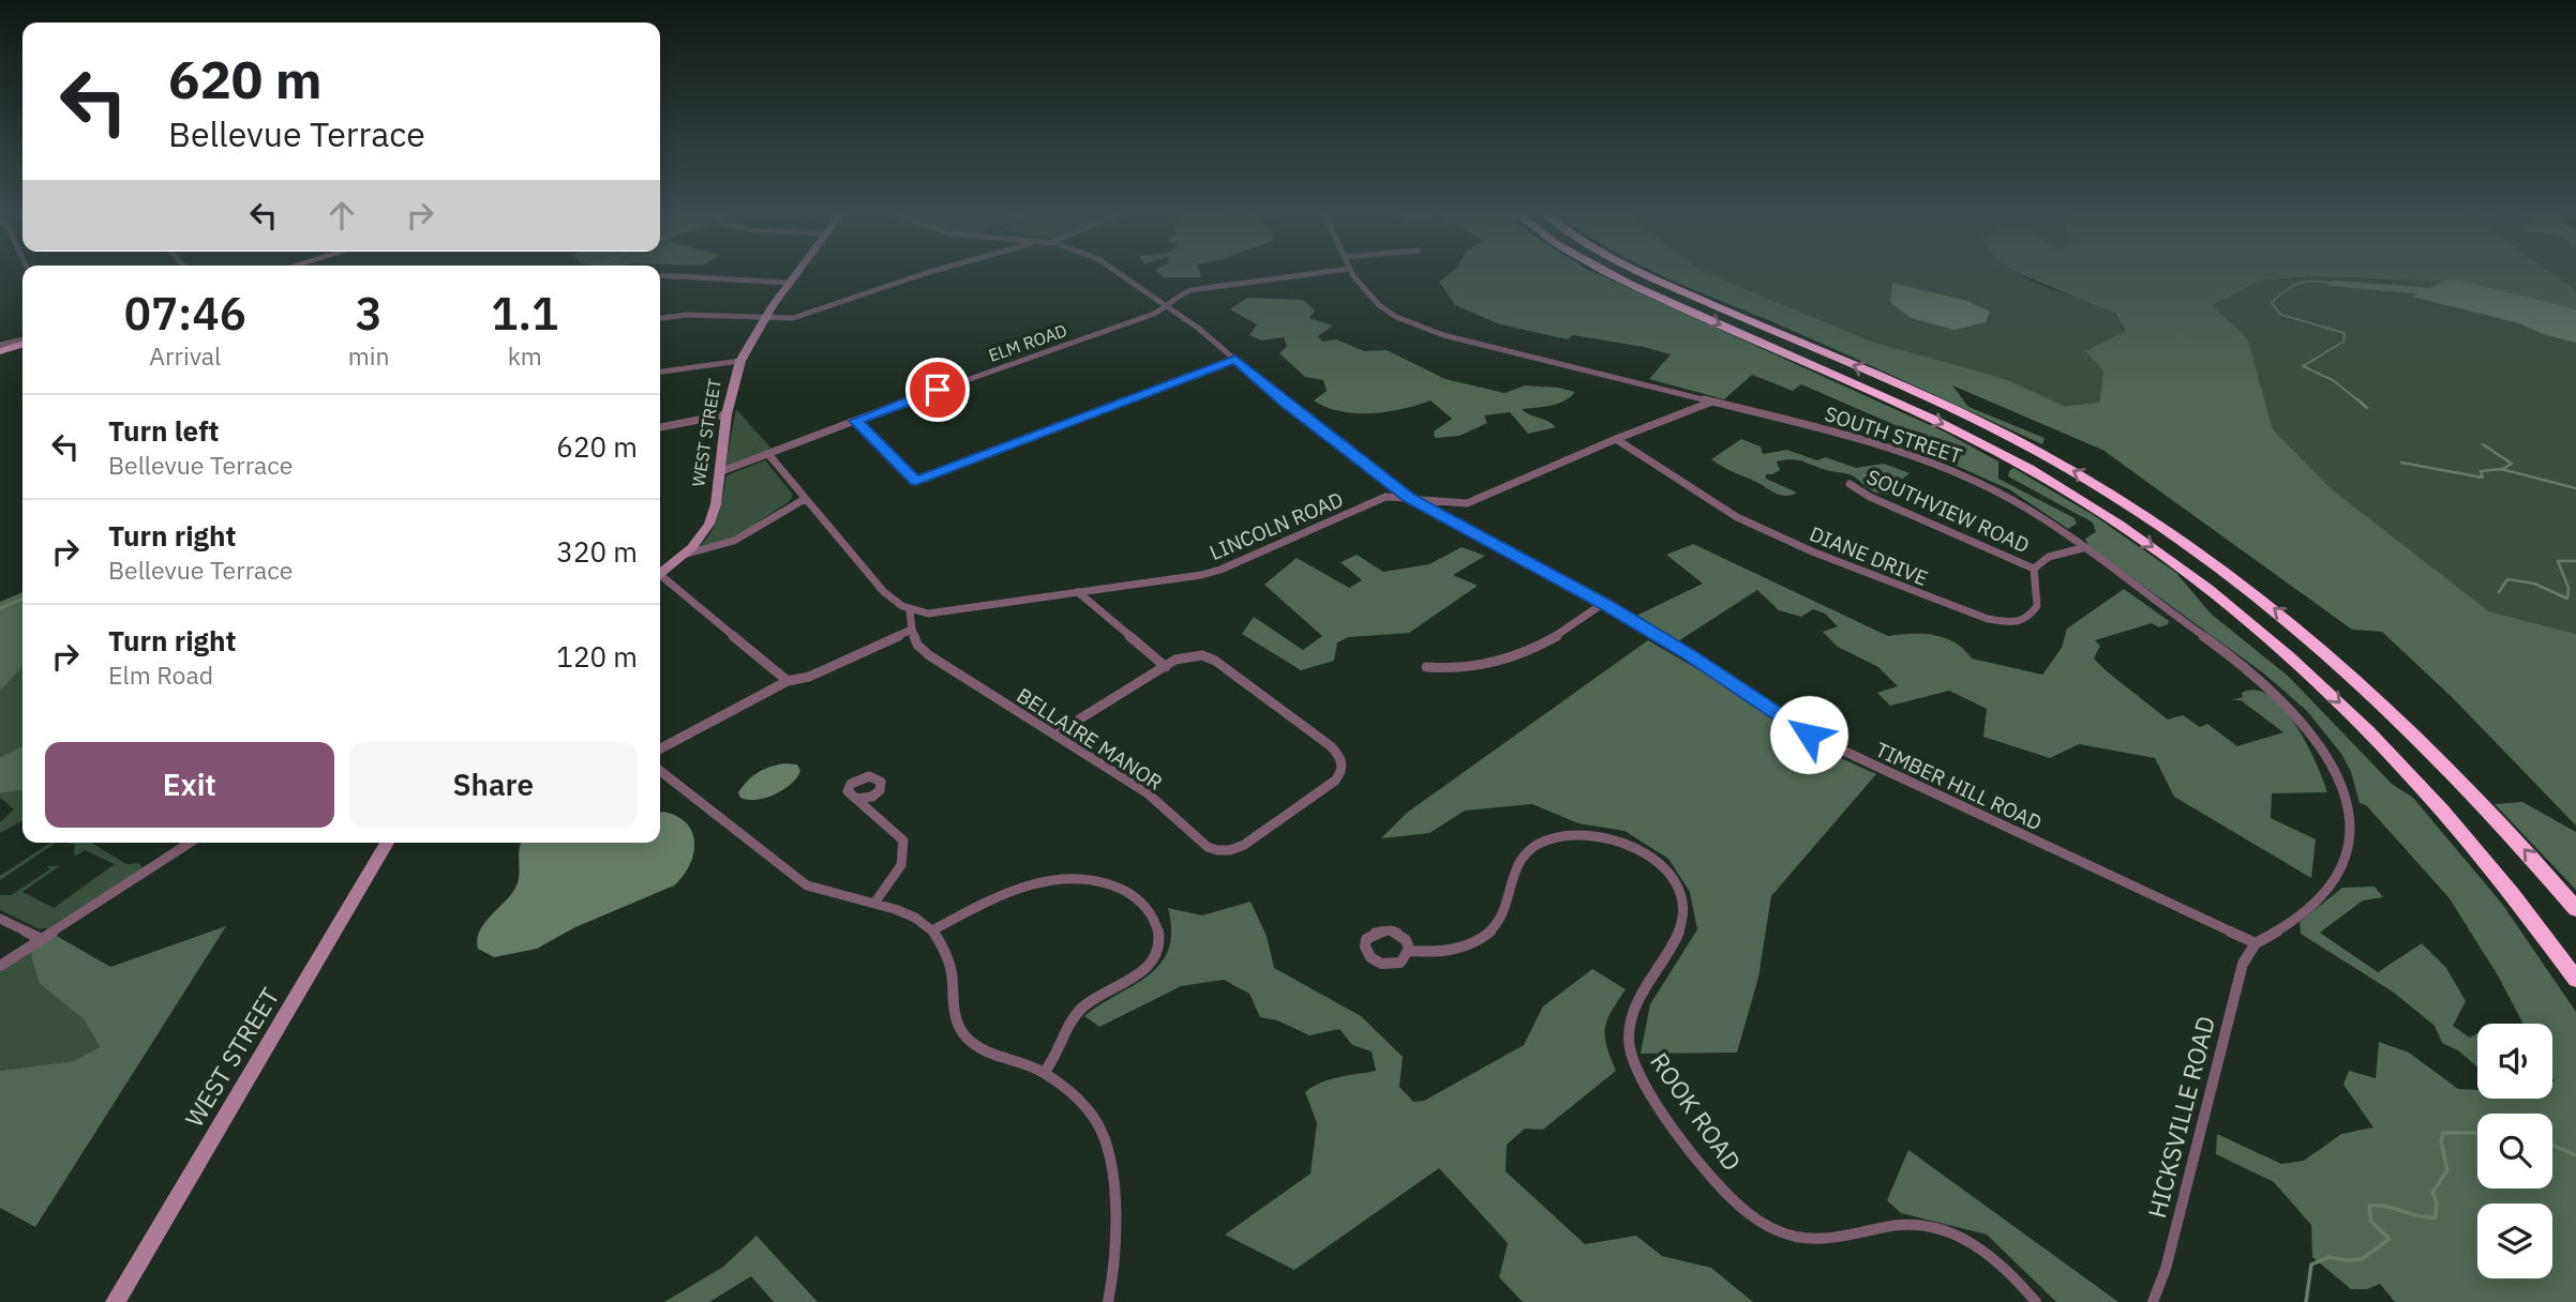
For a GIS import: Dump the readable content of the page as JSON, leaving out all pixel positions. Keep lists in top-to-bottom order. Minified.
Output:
{"streets":{"main road":["WEST STREET"],"street":["ELM ROAD","SOUTH STREET","SOUTHVIEW ROAD","LINCOLN ROAD","DIANE DRIVE","BELLAIRE MANOR","TIMBER HILL ROAD","ROOK ROAD","HICKSVILLE ROAD"]},"crossings":[["ELM ROAD","WEST STREET"],["ELM ROAD","TIMBER HILL ROAD"],["SOUTH STREET","LINCOLN ROAD"],["SOUTH STREET","TIMBER HILL ROAD"],["SOUTH STREET","HICKSVILLE ROAD"],["SOUTHVIEW ROAD","DIANE DRIVE"],["LINCOLN ROAD","DIANE DRIVE"],["LINCOLN ROAD","TIMBER HILL ROAD"],["TIMBER HILL ROAD","HICKSVILLE ROAD"]],"page":{"turn":["620 m","Bellevue Terrace"],"eta":["07:46","Arrival","3","min","1.1","km"],"list":[{"name":"Turn left","note":"Bellevue Terrace","value":"620 m"},{"name":"Turn right","note":"Bellevue Terrace","value":"320 m"},{"name":"Turn right","note":"Elm Road","value":"120 m"}],"buttons":["Exit","Share"]}}
